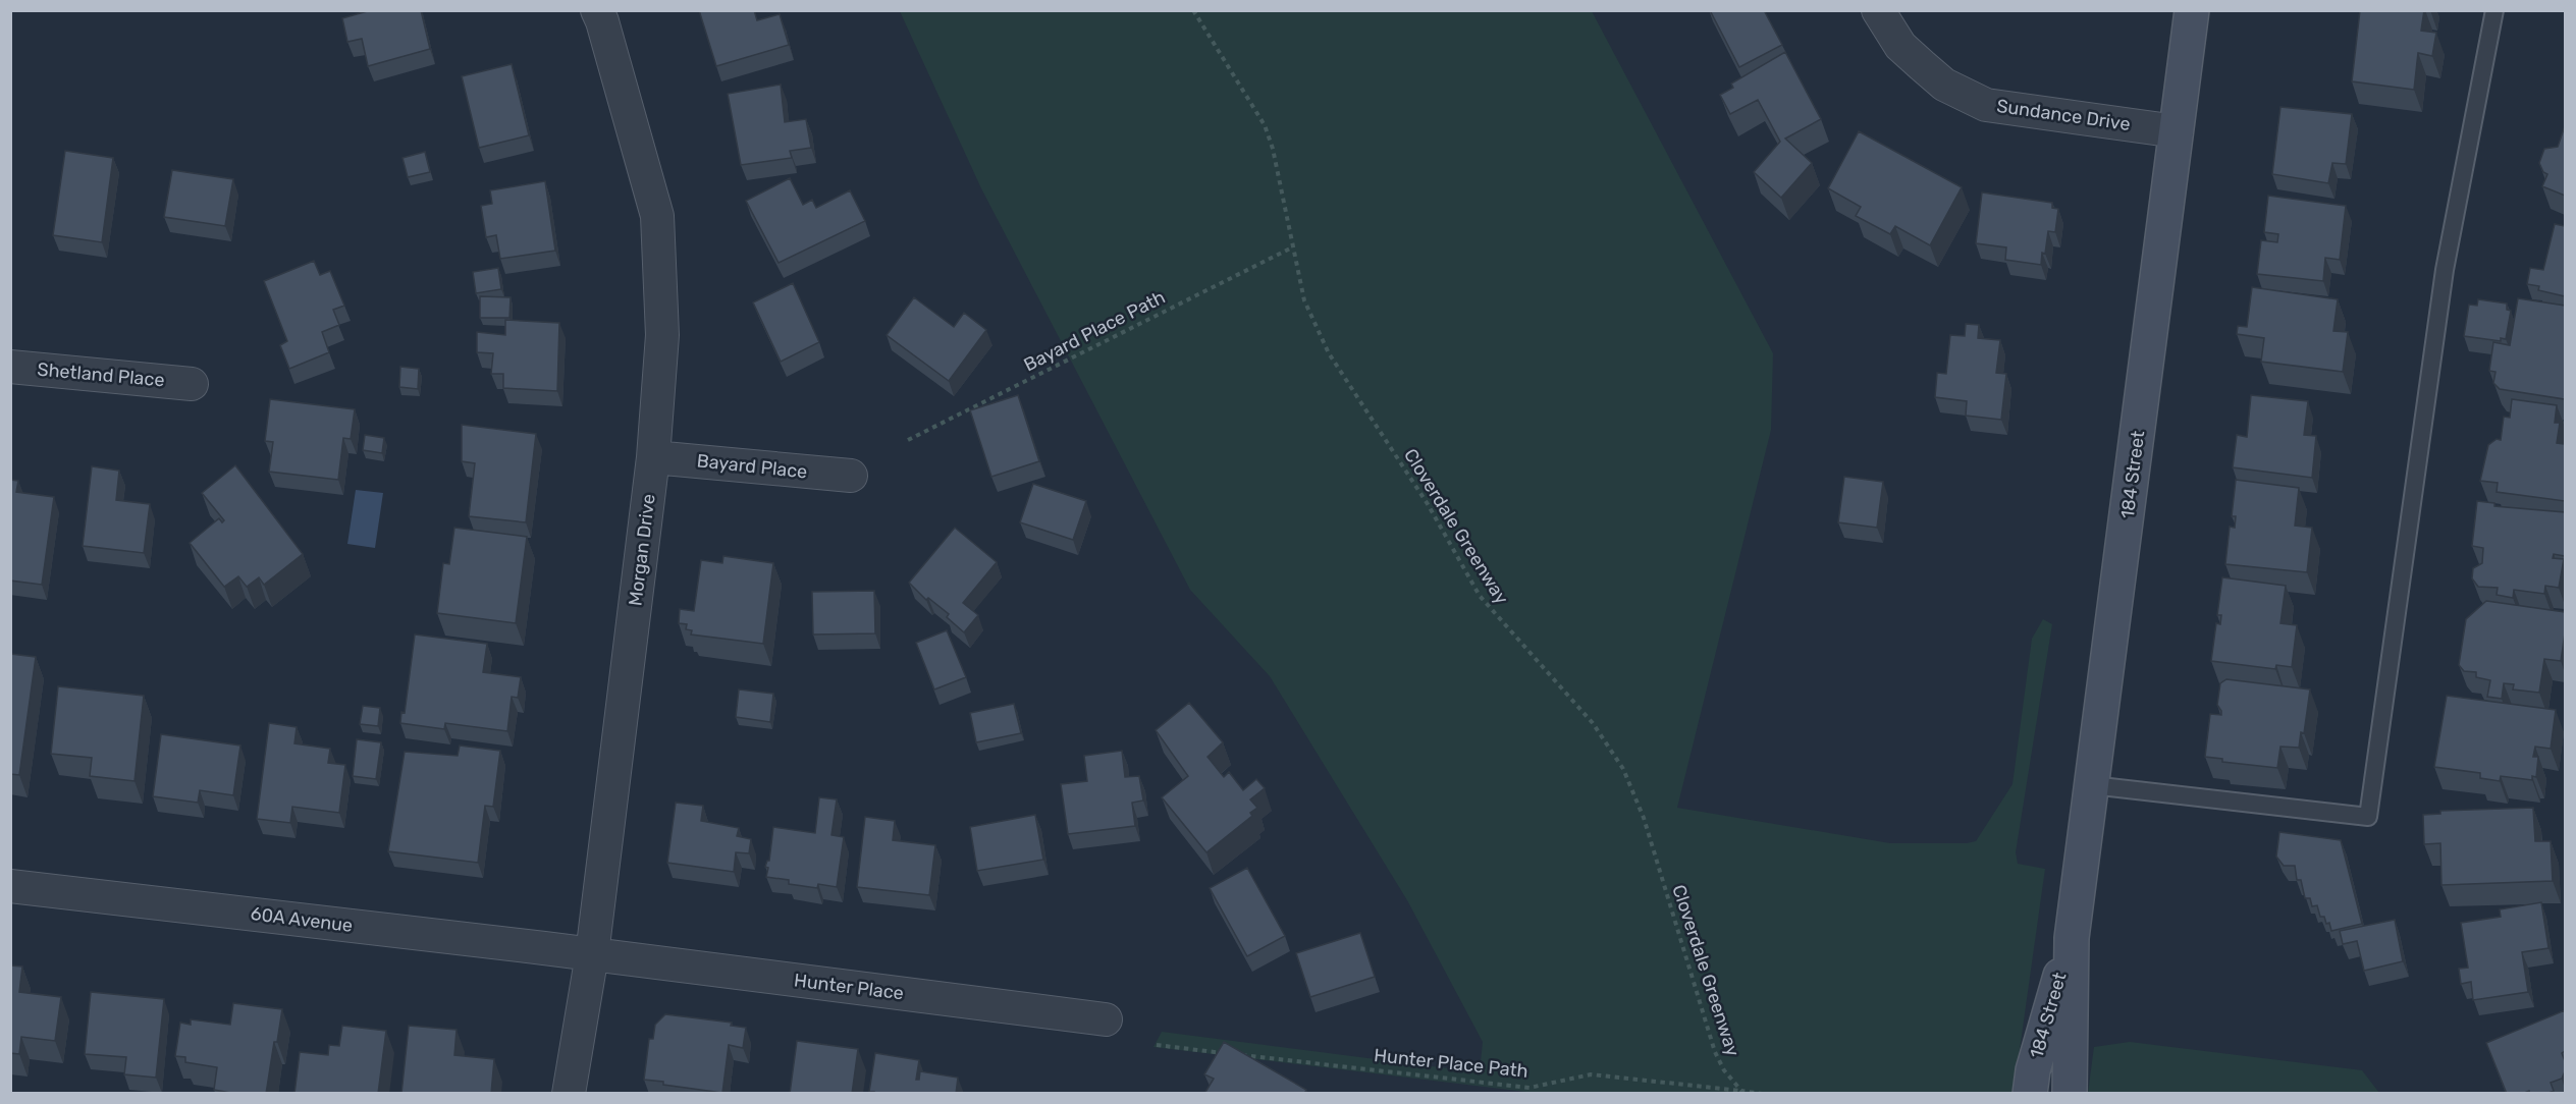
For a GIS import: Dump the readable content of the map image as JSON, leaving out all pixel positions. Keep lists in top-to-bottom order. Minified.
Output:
{"streets":{"main road":["184 Street"],"street":["Sundance Drive","Shetland Place","Bayard Place","Morgan Drive","60A Avenue","Hunter Place"],"path":["Bayard Place Path","Cloverdale Greenway","Hunter Place Path"]},"crossings":[["Sundance Drive","184 Street"],["Bayard Place Path","Cloverdale Greenway"],["Bayard Place","Morgan Drive"],["Cloverdale Greenway","Hunter Place Path"],["Morgan Drive","60A Avenue"],["Morgan Drive","Hunter Place"],["60A Avenue","Hunter Place"]]}
